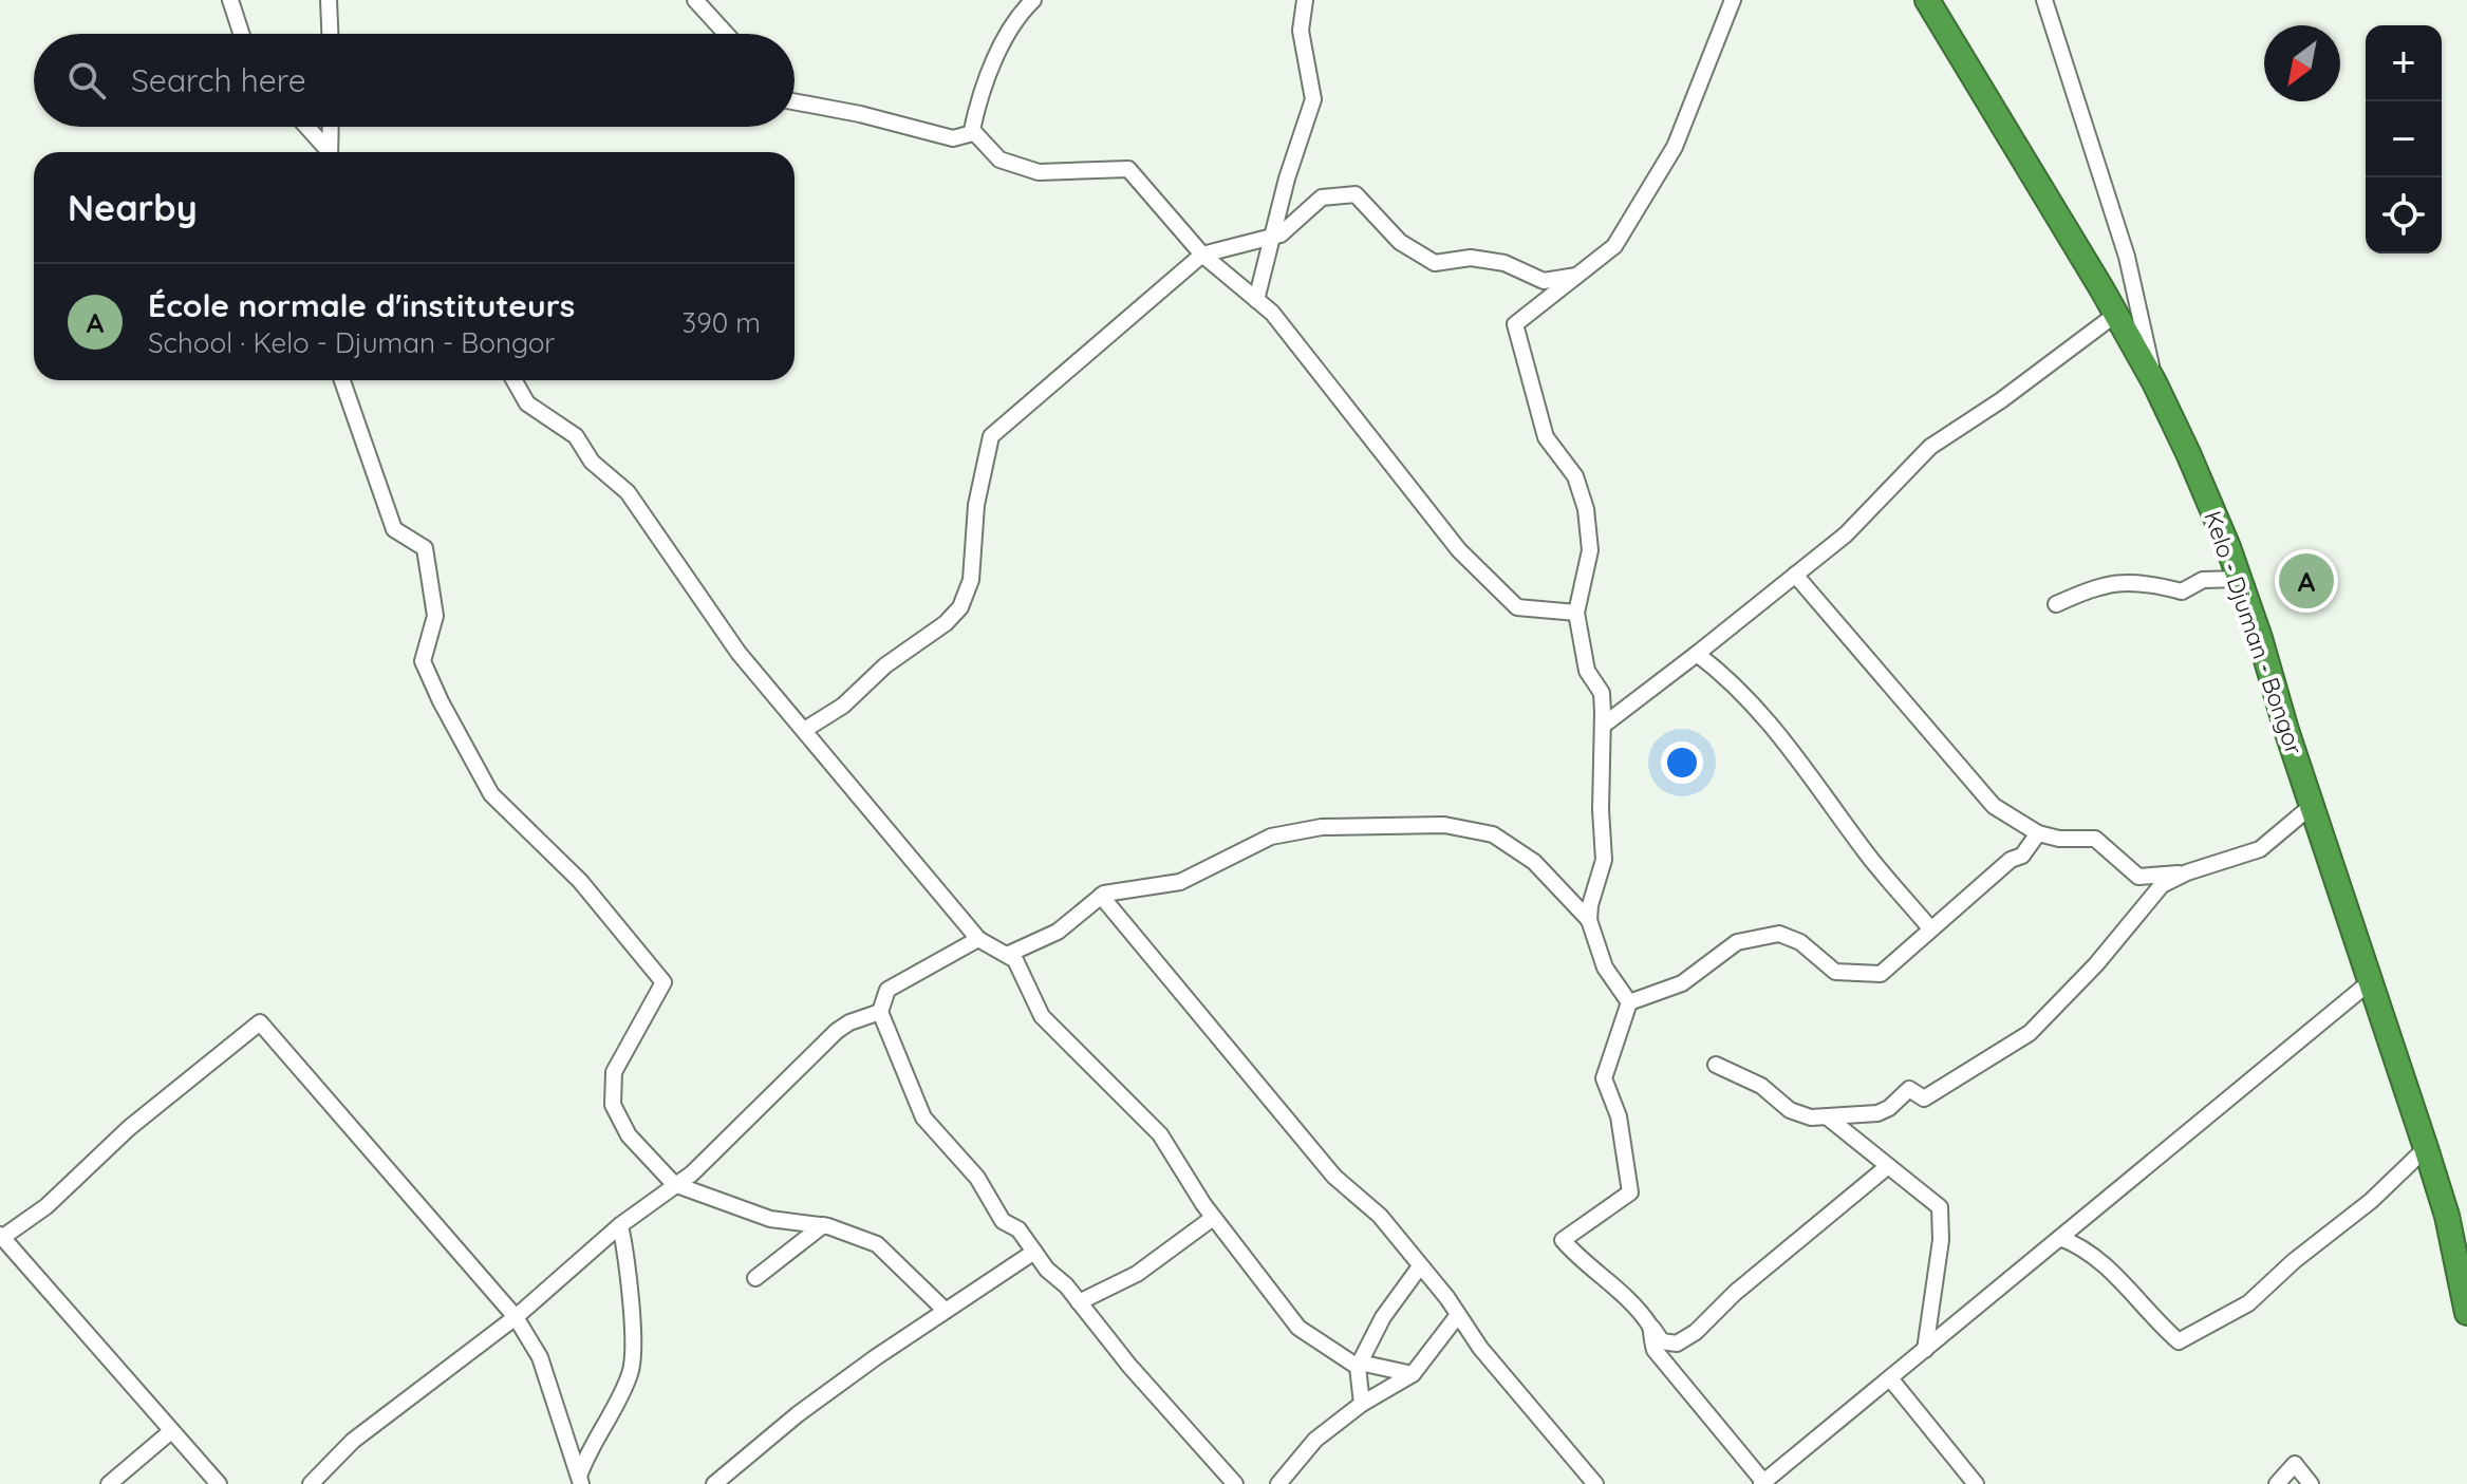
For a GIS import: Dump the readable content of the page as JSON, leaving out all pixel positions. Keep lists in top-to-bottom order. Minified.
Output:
{"streets":{"highway":["Kelo - Djuman - Bongor"]},"north":"bottom left","page":{"map_buttons":["+","−"],"search":"Search here","heading":"Nearby","list":[{"mark":"A","name":"École normale d'instituteurs","note":"School · Kelo - Djuman - Bongor","value":"390 m"}],"pins":"A"}}
